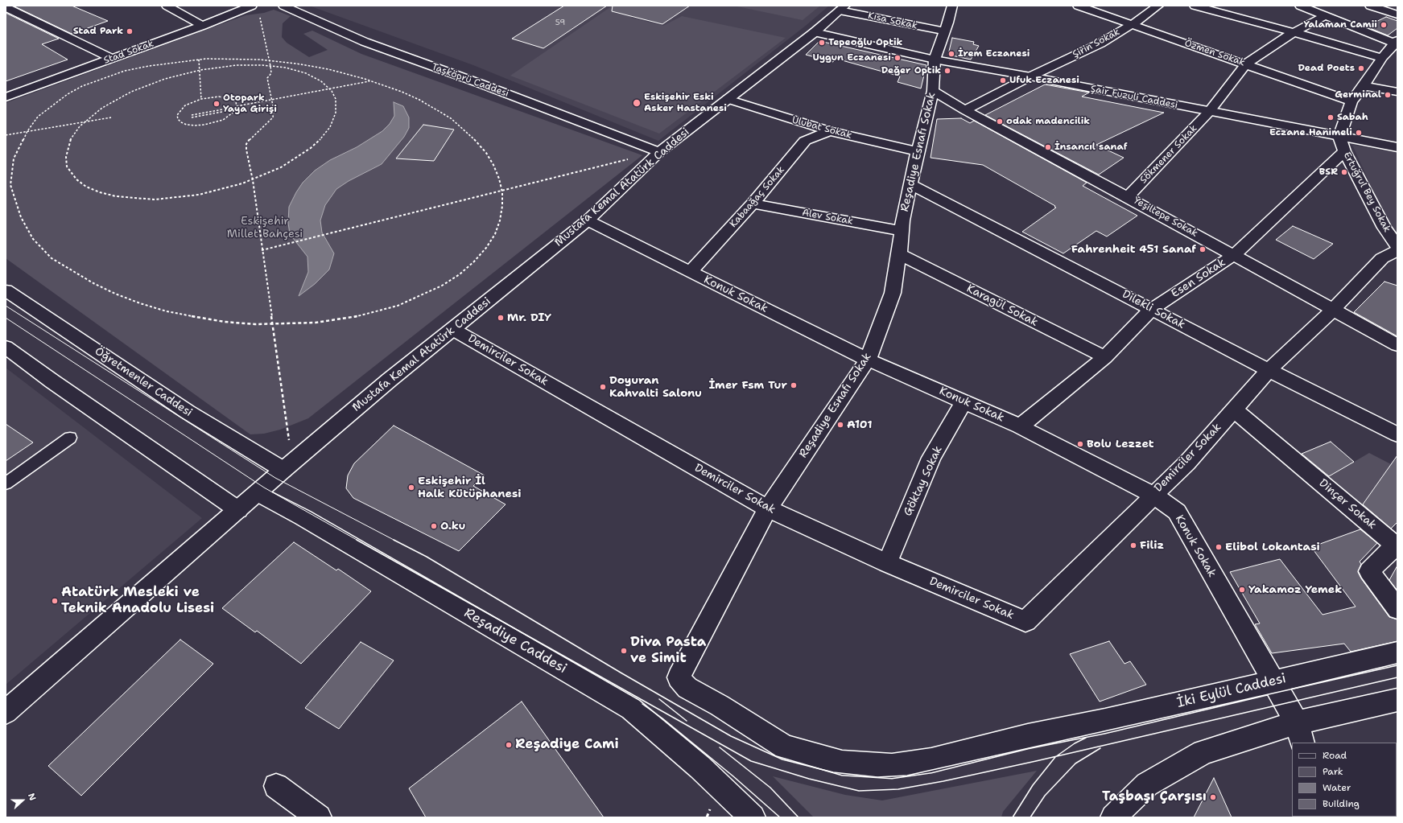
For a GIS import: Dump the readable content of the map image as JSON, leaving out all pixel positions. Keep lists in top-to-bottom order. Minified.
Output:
{"streets":{"street":["Kısa Sokak","Şirin Sokak","Stad Sokak","Özmen Sokak","Taşköprü Caddesi","Şair Fuzuli Caddesi","Ulubat Sokak","Reşadiye Esnafı Sokak","Sökmener Sokak","Mustafa Kemal Atatürk Caddesi","Ertuğrul Bey Sokak","Kabaağaç Sokak","Alev Sokak","Yeşiltepe Sokak","Esen Sokak","Konuk Sokak","Karagül Sokak","Dilekli Sokak","Demirciler Sokak","Öğretmenler Caddesi","Göktay Sokak","Dinçer Sokak","Reşadiye Caddesi","İki Eylül Caddesi"]},"crossings":[["Kısa Sokak","Reşadiye Esnafı Sokak"],["Kısa Sokak","Mustafa Kemal Atatürk Caddesi"],["Şirin Sokak","Özmen Sokak"],["Şirin Sokak","Şair Fuzuli Caddesi"],["Şirin Sokak","Yeşiltepe Sokak"],["Özmen Sokak","Sökmener Sokak"],["Taşköprü Caddesi","Mustafa Kemal Atatürk Caddesi"],["Şair Fuzuli Caddesi","Reşadiye Esnafı Sokak"],["Şair Fuzuli Caddesi","Sökmener Sokak"],["Şair Fuzuli Caddesi","Mustafa Kemal Atatürk Caddesi"],["Şair Fuzuli Caddesi","Ertuğrul Bey Sokak"],["Ulubat Sokak","Reşadiye Esnafı Sokak"],["Ulubat Sokak","Mustafa Kemal Atatürk Caddesi"],["Ulubat Sokak","Kabaağaç Sokak"],["Reşadiye Esnafı Sokak","Alev Sokak"],["Reşadiye Esnafı Sokak","Yeşiltepe Sokak"],["Reşadiye Esnafı Sokak","Konuk Sokak"],["Reşadiye Esnafı Sokak","Karagül Sokak"],["Reşadiye Esnafı Sokak","Dilekli Sokak"],["Reşadiye Esnafı Sokak","Demirciler Sokak"],["Reşadiye Esnafı Sokak","İki Eylül Caddesi"],["Sökmener Sokak","Yeşiltepe Sokak"],["Mustafa Kemal Atatürk Caddesi","Konuk Sokak"],["Mustafa Kemal Atatürk Caddesi","Demirciler Sokak"],["Mustafa Kemal Atatürk Caddesi","Öğretmenler Caddesi"],["Mustafa Kemal Atatürk Caddesi","Reşadiye Caddesi"],["Ertuğrul Bey Sokak","Esen Sokak"],["Kabaağaç Sokak","Alev Sokak"],["Kabaağaç Sokak","Konuk Sokak"],["Yeşiltepe Sokak","Esen Sokak"],["Yeşiltepe Sokak","Demirciler Sokak"],["Esen Sokak","Konuk Sokak"],["Esen Sokak","Karagül Sokak"],["Esen Sokak","Dilekli Sokak"],["Konuk Sokak","Demirciler Sokak"],["Konuk Sokak","Göktay Sokak"],["Konuk Sokak","İki Eylül Caddesi"],["Dilekli Sokak","Demirciler Sokak"],["Demirciler Sokak","Göktay Sokak"],["Demirciler Sokak","Dinçer Sokak"]],"parks":["Eskişehir Millet Bahçesi"],"places":["Yalaman Camii","Stad Park","Tepeoğlu Optik","İrem Eczanesi","Uygun Eczanesi","Dead Poets","Değer Optik","Ufuk Eczanesi","Germinal","Eskişehir Eski Asker Hastanesi","Otopark Yaya Girişi","Sabah","odak madencilik","Eczane Hanimeli","İnsancıl sanaf","BSR","Fahrenheit 451 Sanaf","Mr. DIY","İmer Fsm Tur","Doyuran Kahvalti Salonu","A101","Bolu Lezzet","Eskişehir İl Halk Kütüphanesi","O.ku","Filiz","Elibol Lokantasi","Yakamoz Yemek","Atatürk Mesleki ve Teknik Anadolu Lisesi","Diva Pasta ve Simit","Reşadiye Cami","Taşbaşı Çarşısı"],"house_numbers":["59"],"legend":["Road","Park","Water","Building"],"north":"right"}
